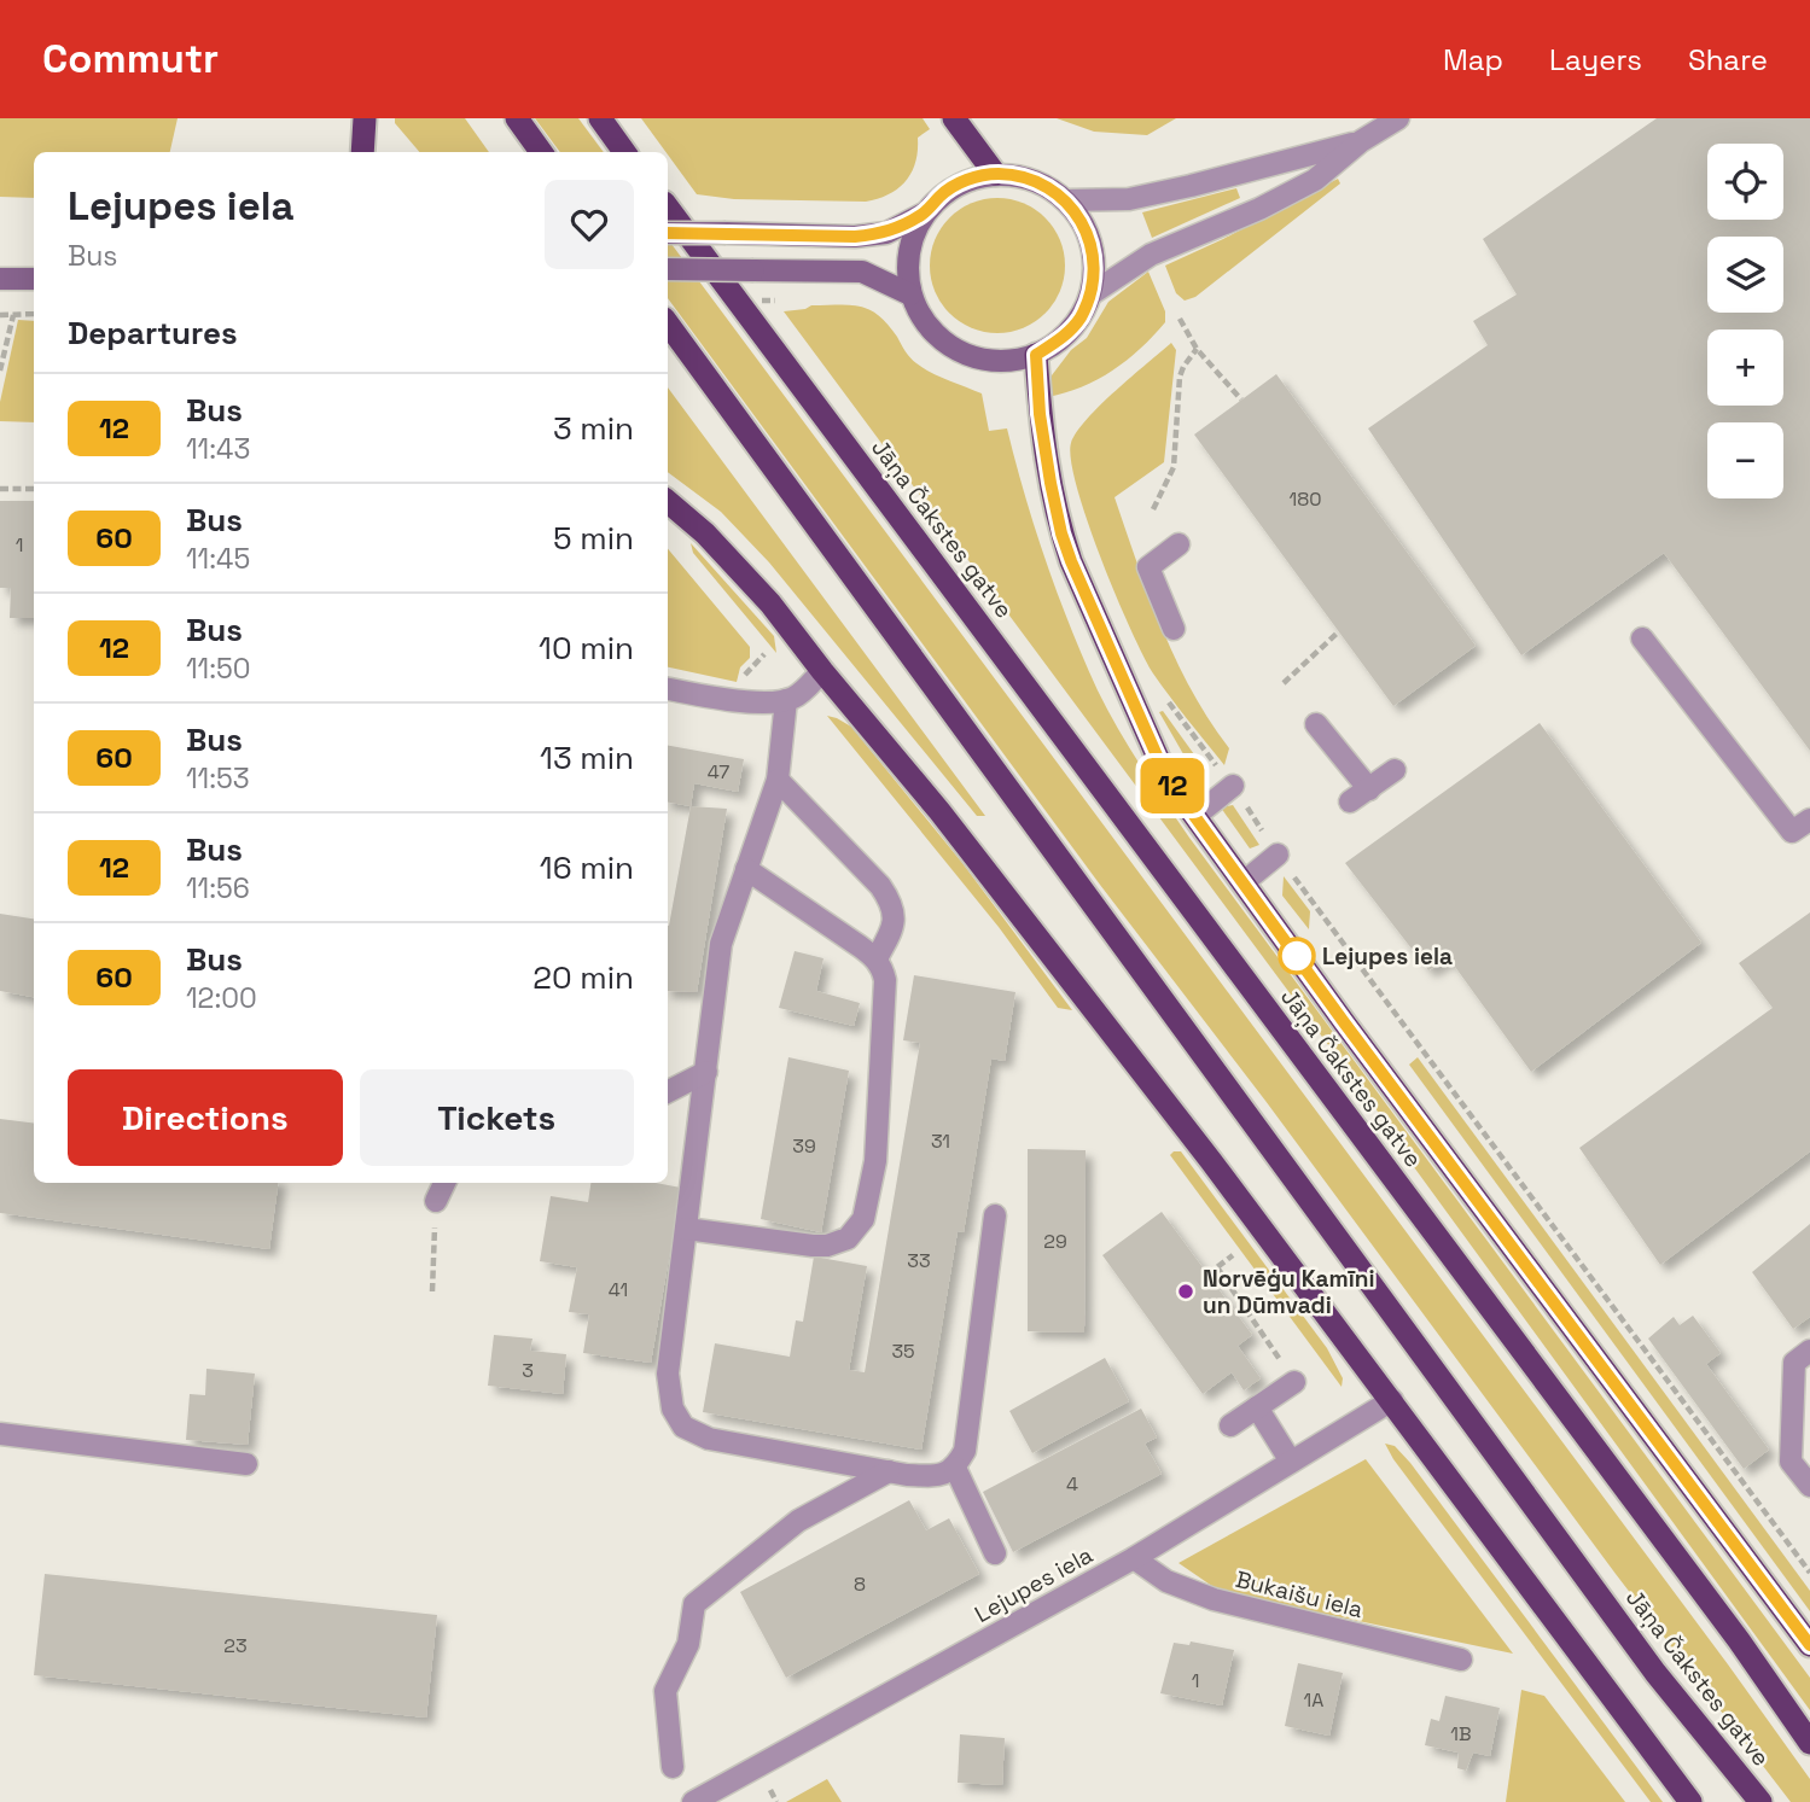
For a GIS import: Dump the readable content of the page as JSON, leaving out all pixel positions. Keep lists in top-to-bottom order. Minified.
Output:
{"streets":{"highway":["Jāņa Čakstes gatve"],"street":["Lejupes iela","Bukaišu iela"]},"crossings":[["Lejupes iela","Bukaišu iela"]],"places":["Lejupes iela","Norvēģu Kamīni un Dūmvadi"],"lines":["bus line 12"],"house_numbers":["180","1","47","31","39","29","33","41","35","3","4","8","23","1","1A","1B"],"page":{"header":"Commutr","nav":["Map","Layers","Share"],"on_map":"12","map_buttons":["+","−"],"heading":[["Lejupes iela","Bus"],"Departures"],"list":[{"mark":"12","name":"Bus","note":"11:43","value":"3 min"},{"mark":"60","name":"Bus","note":"11:45","value":"5 min"},{"mark":"12","name":"Bus","note":"11:50","value":"10 min"},{"mark":"60","name":"Bus","note":"11:53","value":"13 min"},{"mark":"12","name":"Bus","note":"11:56","value":"16 min"},{"mark":"60","name":"Bus","note":"12:00","value":"20 min"}],"buttons":["Directions","Tickets"]}}
